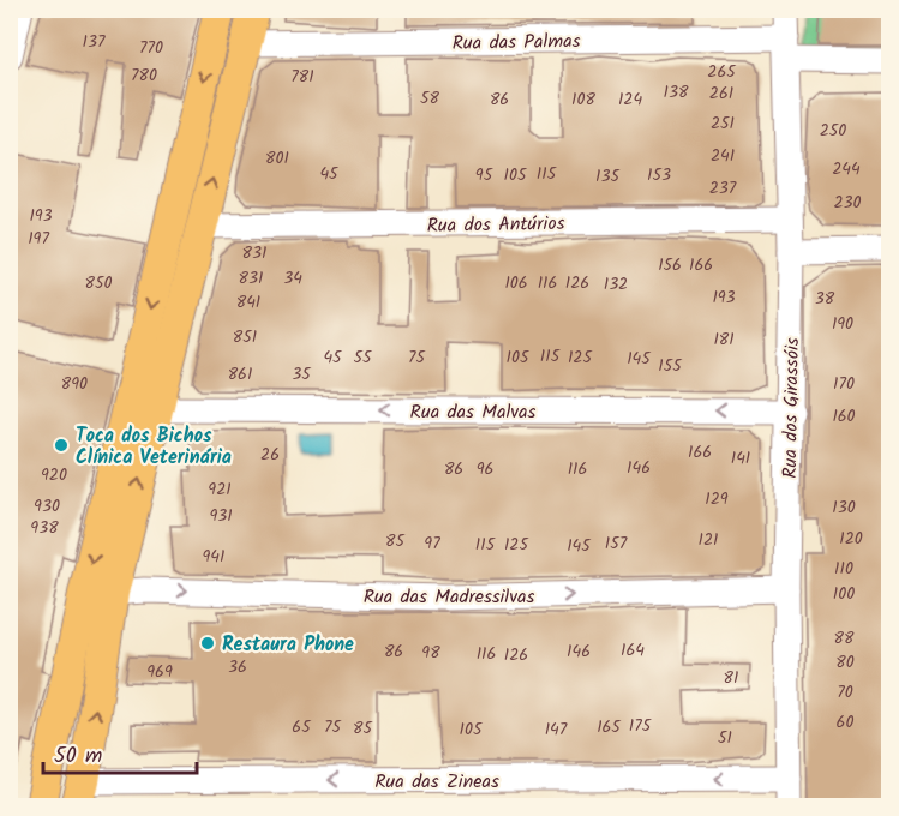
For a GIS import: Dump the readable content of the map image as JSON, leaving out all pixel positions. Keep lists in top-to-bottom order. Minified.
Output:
{"streets":{"street":["Rua das Palmas","Rua dos Antúrios","Rua dos Girassóis","Rua das Malvas","Rua das Madressilvas","Rua das Zineas"]},"crossings":[["Rua das Palmas","Rua dos Girassóis"],["Rua dos Antúrios","Rua dos Girassóis"],["Rua dos Girassóis","Rua das Malvas"],["Rua dos Girassóis","Rua das Madressilvas"],["Rua dos Girassóis","Rua das Zineas"]],"one_way":["Rua das Malvas","Rua das Madressilvas","Rua das Zineas"],"places":["Toca dos Bichos Clínica Veterinária","Restaura Phone"],"house_numbers":["137","770","265","780","781","138","261","58","86","108","124","251","250","241","801","244","45","115","95","105","153","135","237","230","193","197","831","156","166","831","34","850","106","116","126","132","193","38","841","190","851","181","115","45","55","75","105","125","145","155","861","35","890","170","160","166","26","141","146","86","96","116","920","921","129","930","130","931","938","120","121","85","97","157","115","125","145","941","110","100","88","164","86","146","98","116","126","80","36","969","81","70","60","175","65","75","165","85","105","147","51"],"scale_bar":"50 m"}
